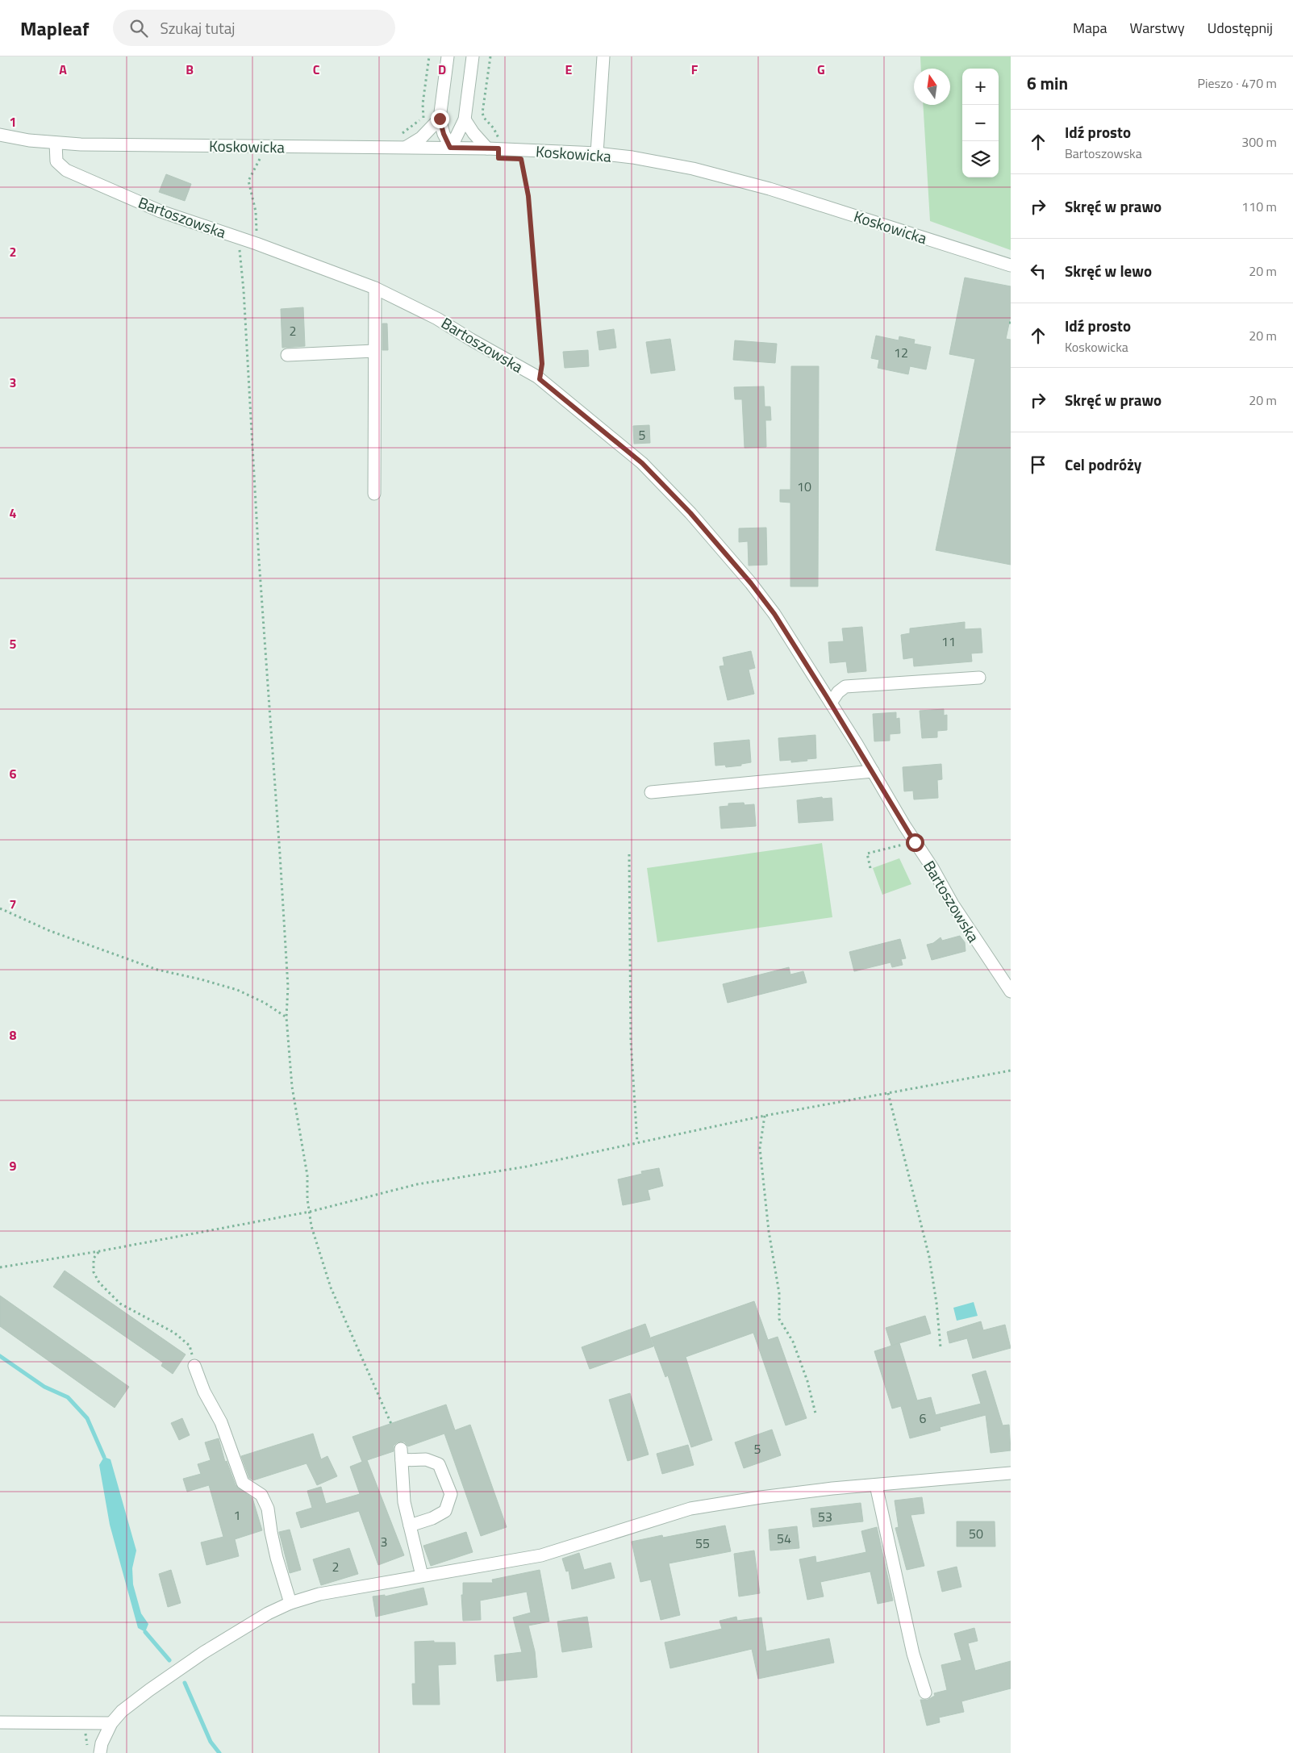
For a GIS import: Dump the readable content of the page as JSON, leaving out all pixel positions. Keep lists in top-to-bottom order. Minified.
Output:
{"streets":{"street":["Koskowicka","Bartoszowska"]},"crossings":[["Koskowicka","Bartoszowska"]],"house_numbers":["2","12","5","10","11","6","5","1","53","50","54","3","55","2"],"north":"top","page":{"header":"Mapleaf","search":"Szukaj tutaj","nav":["Mapa","Warstwy","Udostępnij"],"heading":["6 min","Pieszo · 470 m"],"map_buttons":["+","−"],"list":[["Idź prosto","Bartoszowska","300 m"],["Skręć w prawo","110 m"],["Skręć w lewo","20 m"],["Idź prosto","Koskowicka","20 m"],["Skręć w prawo","20 m"],"Cel podróży"]},"grid":{"columns":["A","B","C","D","E","F","G"],"rows":["1","2","3","4","5","6","7","8","9"]}}
